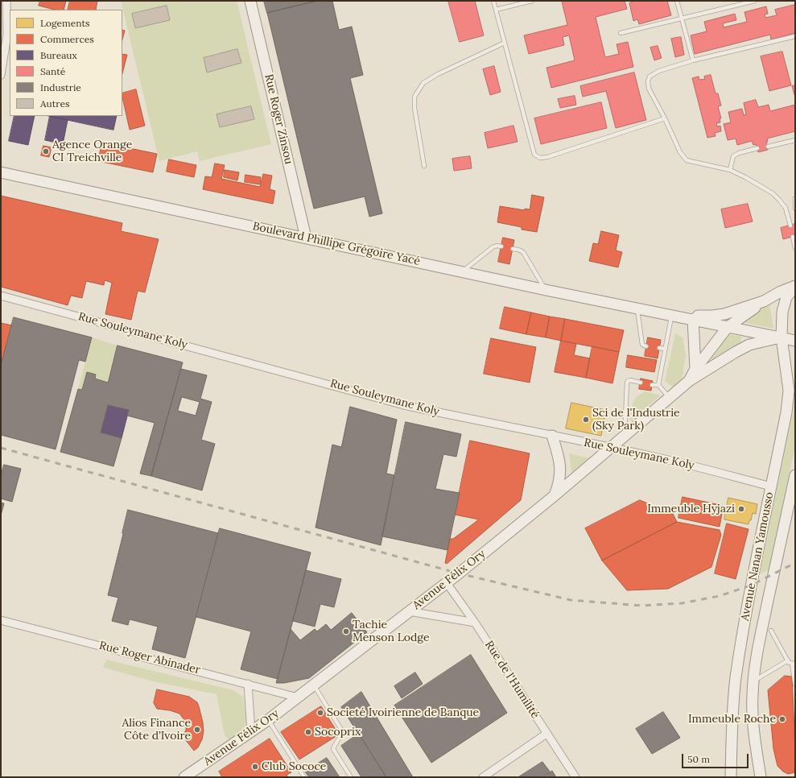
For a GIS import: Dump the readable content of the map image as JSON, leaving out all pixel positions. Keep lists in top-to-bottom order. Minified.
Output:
{"streets":{"main road":["Rue Roger Zinsou","Boulevard Phillipe Grégoire Yacé","Avenue Nanan Yamousso","Avenue Félix Ory"],"street":["Rue Souleymane Koly","Rue Roger Abinader","Rue de l'Humilité"]},"crossings":[["Rue Roger Zinsou","Boulevard Phillipe Grégoire Yacé"],["Boulevard Phillipe Grégoire Yacé","Avenue Nanan Yamousso"],["Boulevard Phillipe Grégoire Yacé","Avenue Félix Ory"],["Rue Souleymane Koly","Avenue Nanan Yamousso"],["Rue Souleymane Koly","Avenue Félix Ory"],["Avenue Nanan Yamousso","Avenue Félix Ory"],["Avenue Félix Ory","Rue Roger Abinader"],["Avenue Félix Ory","Rue de l'Humilité"]],"places":["Agence Orange CI Treichville","Sci de l'Industrie (Sky Park)","Immeuble Hyjazi","Tachie Menson Lodge","Societé Ivoirienne de Banque","Immeuble Roche","Alios Finance Côte d’Ivoire","Socoprix","Club Sococe"],"legend":["Logements","Commerces","Bureaux","Santé","Industrie","Autres"],"scale_bar":"50 m"}
